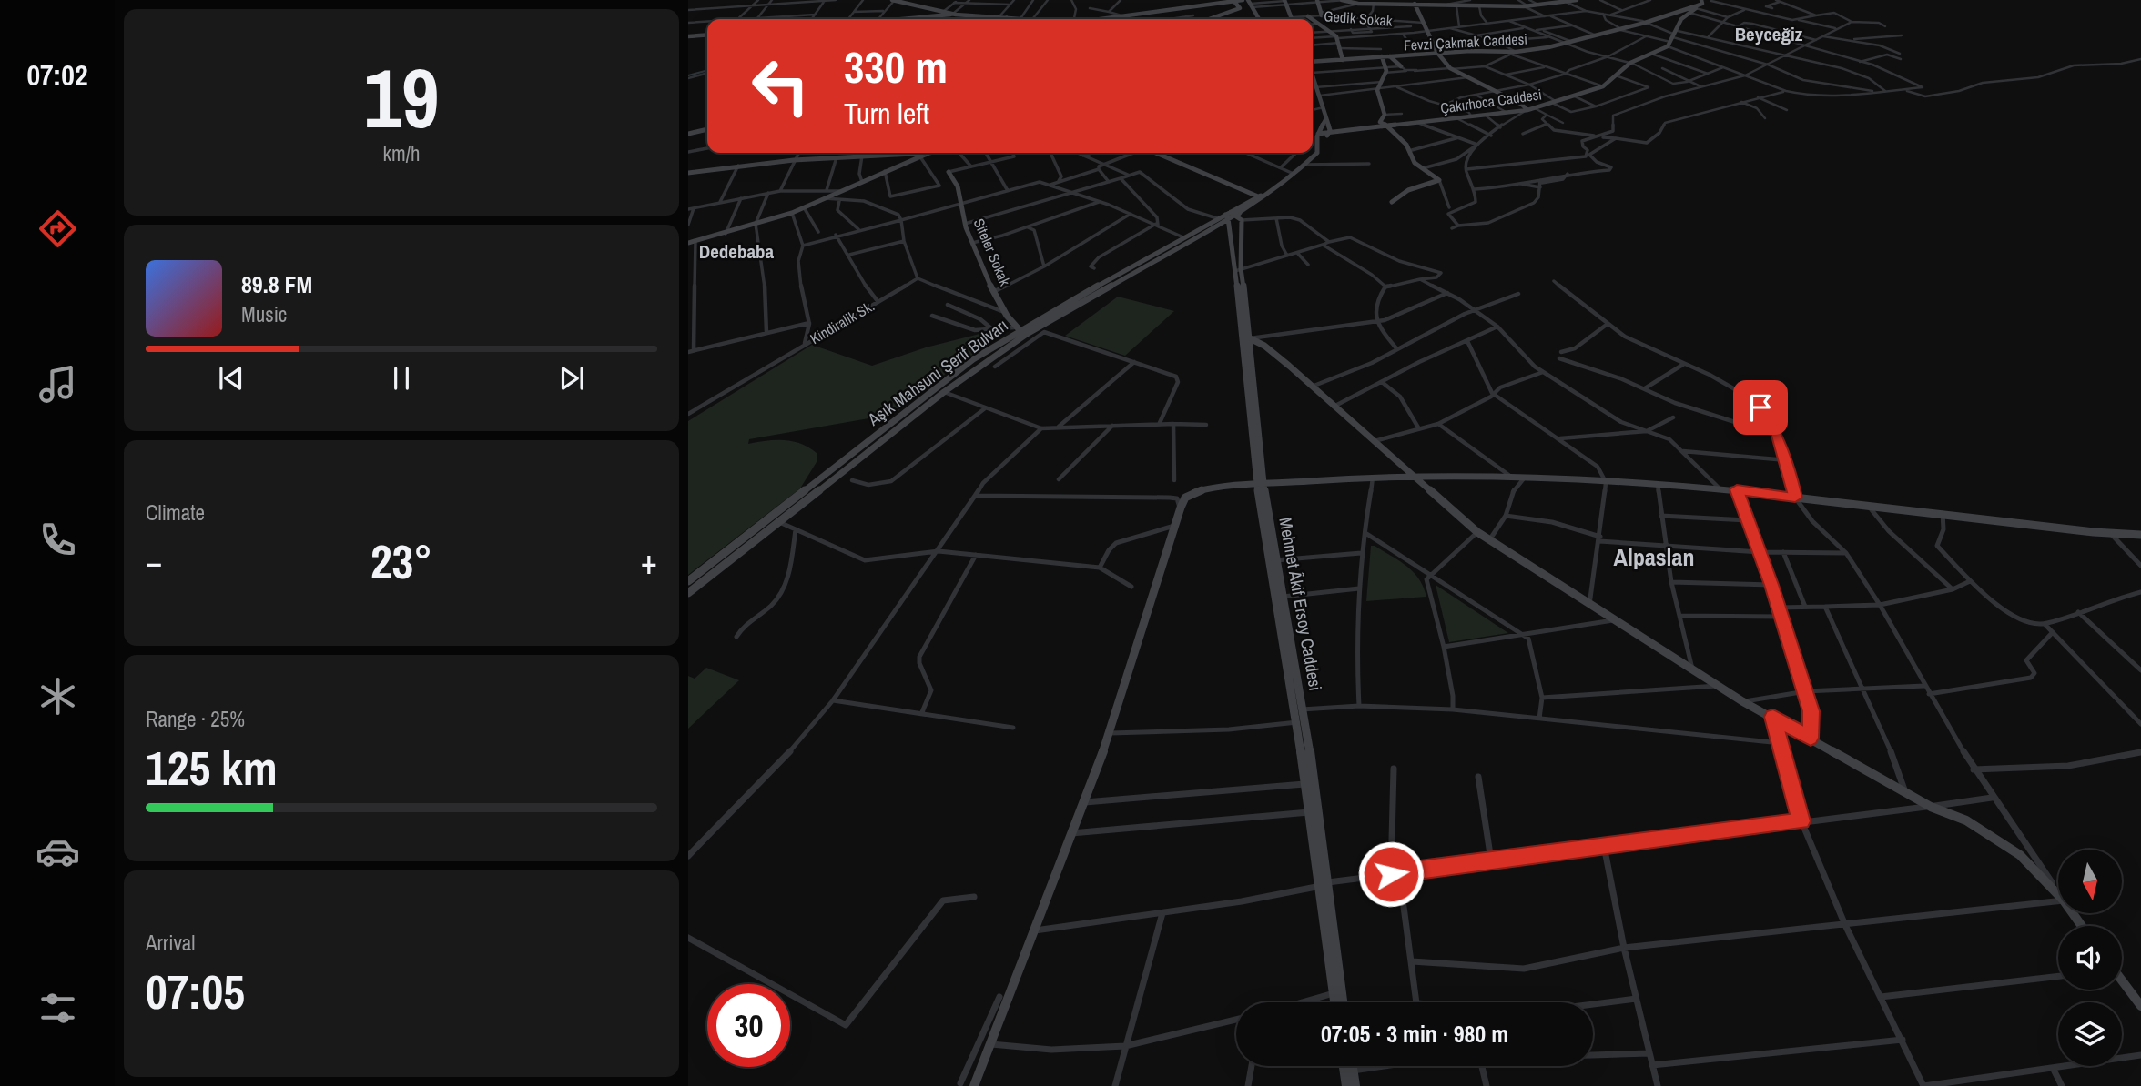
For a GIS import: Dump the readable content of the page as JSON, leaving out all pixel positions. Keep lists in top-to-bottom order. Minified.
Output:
{"streets":{"street":["Gedik Sokak","Fevzi Çakmak Caddesi","Çakırhoca Caddesi","Siteler Sokak","Kindiralik Sk.","Aşık Mahsuni Şerif Bulvarı","Mehmet Âkif Ersoy Caddesi"]},"crossings":[["Siteler Sokak","Aşık Mahsuni Şerif Bulvarı"],["Aşık Mahsuni Şerif Bulvarı","Mehmet Âkif Ersoy Caddesi"]],"districts":["Beyceğiz","Dedebaba","Alpaslan"],"north":"bottom","page":{"tabs":"07:02","tile":[["19","km/h"],"Climate",["Range · 25%","125 km"],["Arrival","07:05"]],"turn":["330 m","Turn left"],"song":["89.8 FM","Music"],"heat":["−","23°","+"],"limit":"30","trip":"07:05 · 3 min · 980 m"}}
